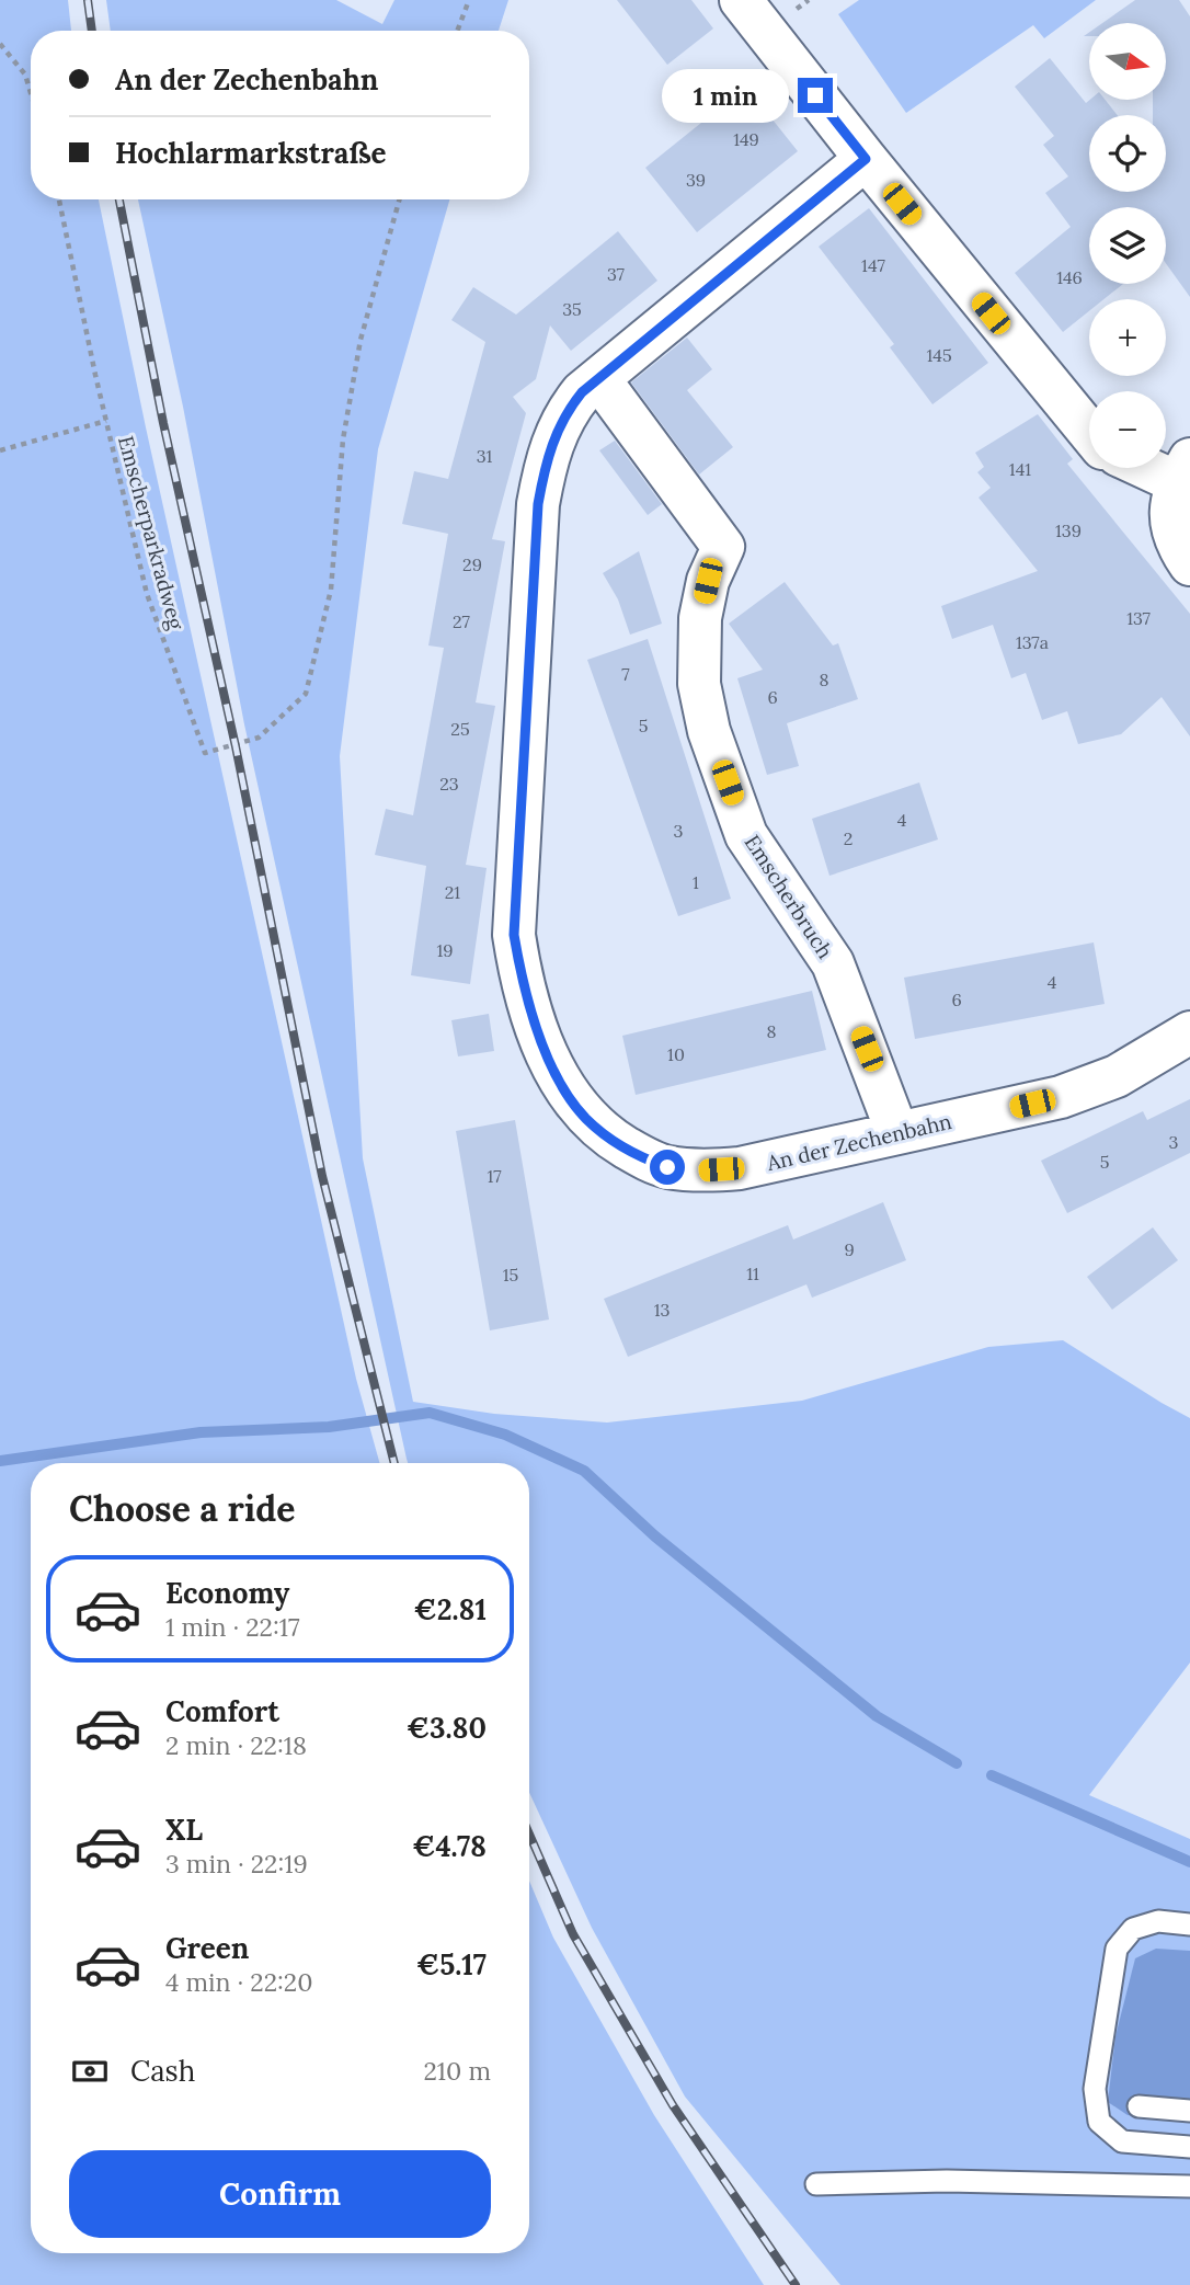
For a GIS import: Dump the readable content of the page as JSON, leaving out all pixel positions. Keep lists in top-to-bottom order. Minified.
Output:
{"streets":{"street":["Emscherbruch","An der Zechenbahn"],"path":["Emscherparkradweg"]},"crossings":[["Emscherbruch","An der Zechenbahn"]],"house_numbers":["149","39","147","37","146","35","145","31","141","139","29","137","27","137a","7","8","6","5","25","23","4","3","2","1","21","19","4","6","8","10","3","5","17","9","11","15","13"],"north":"right","page":{"map_buttons":["+","−"],"banner":["An der Zechenbahn","Hochlarmarkstraße"],"bubble":"1 min","heading":"Choose a ride","list":[{"name":"Economy","note":"1 min · 22:17","value":"€2.81"},{"name":"Comfort","note":"2 min · 22:18","value":"€3.80"},{"name":"XL","note":"3 min · 22:19","value":"€4.78"},{"name":"Green","note":"4 min · 22:20","value":"€5.17"}],"pay":["Cash","210 m"],"buttons":"Confirm"}}
